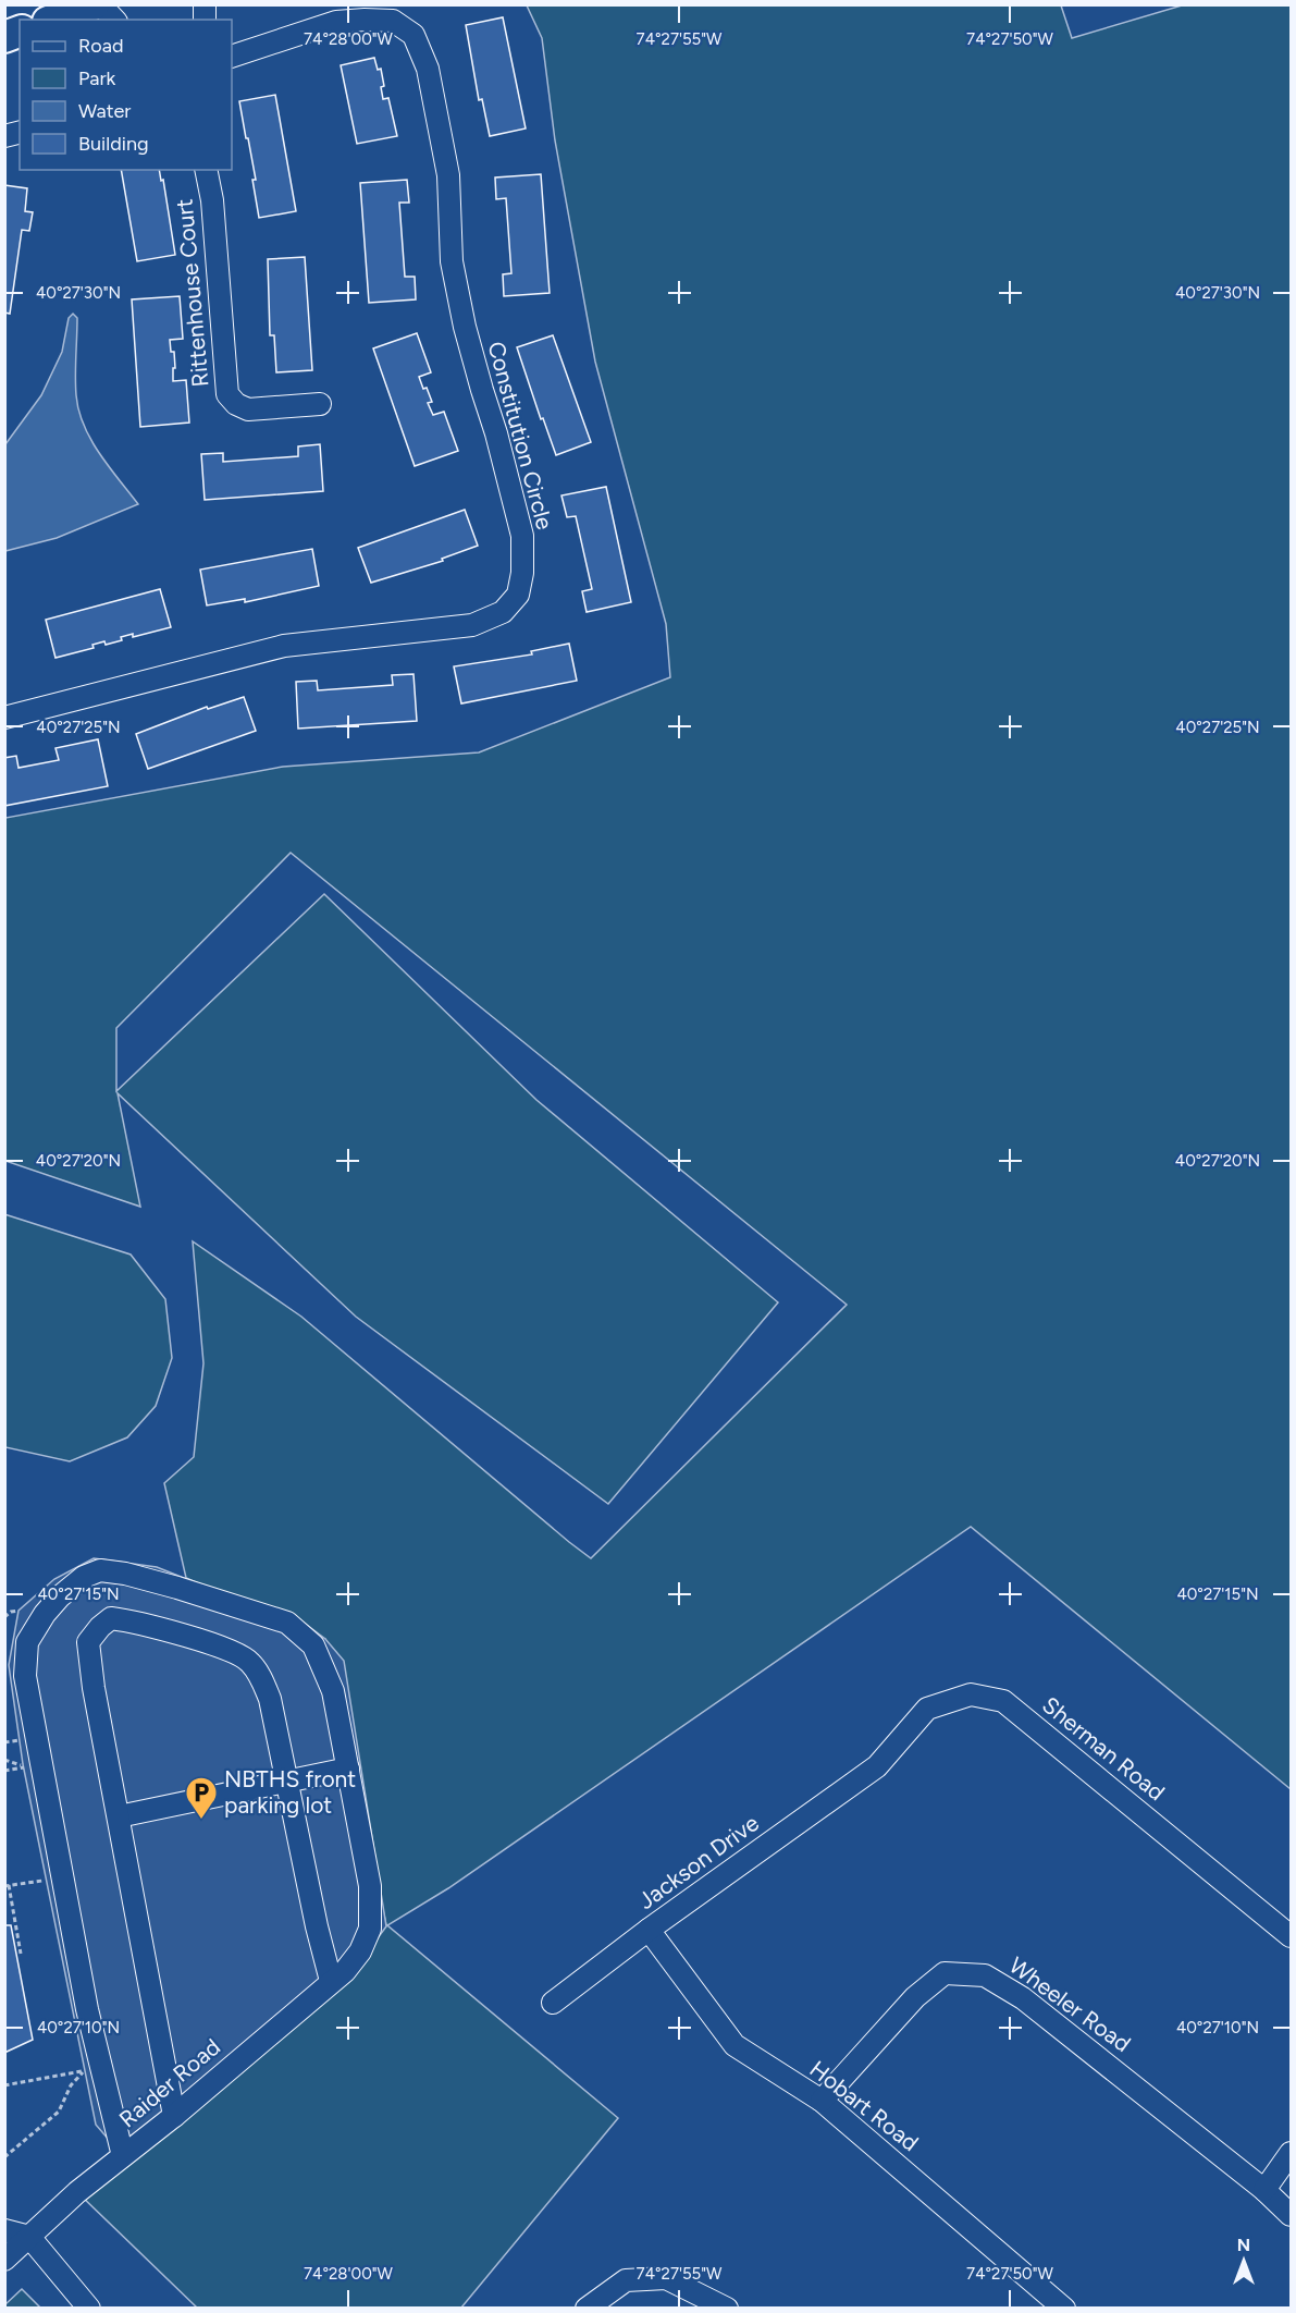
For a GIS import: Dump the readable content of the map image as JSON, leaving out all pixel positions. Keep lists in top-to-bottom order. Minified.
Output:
{"streets":{"street":["Rittenhouse Court","Constitution Circle","Sherman Road","Jackson Drive","Wheeler Road","Raider Road","Hobart Road"]},"crossings":[["Sherman Road","Jackson Drive"],["Jackson Drive","Hobart Road"],["Wheeler Road","Hobart Road"]],"places":{"parking":["NBTHS front parking lot"]},"legend":["Road","Park","Water","Building"],"north":"top","coordinates":["74°28'00\"W","74°27'55\"W","74°27'50\"W","40°27'30\"N","40°27'25\"N","40°27'20\"N","40°27'15\"N","40°27'10\"N"]}
